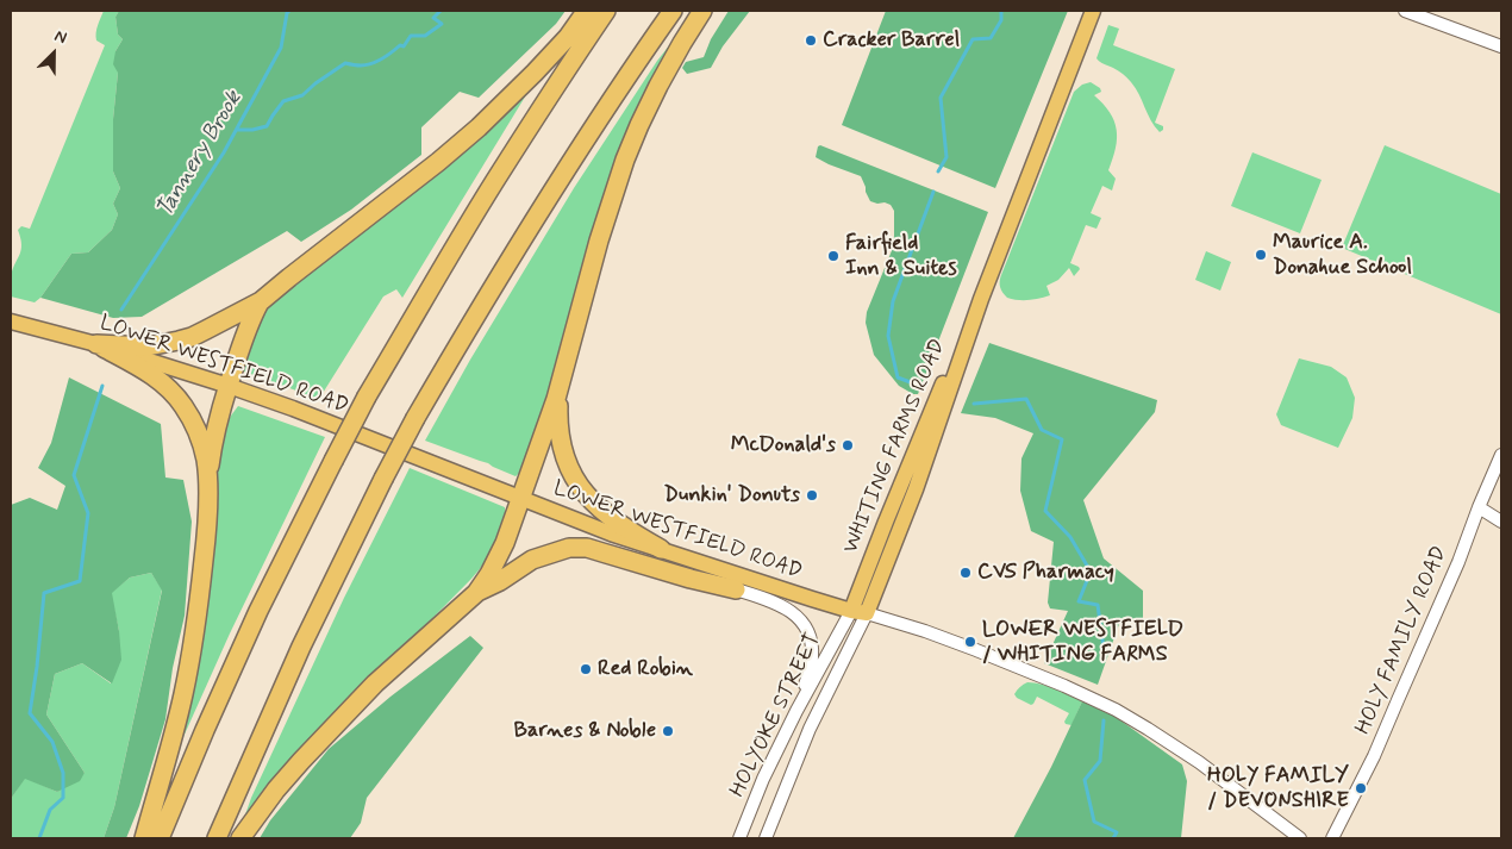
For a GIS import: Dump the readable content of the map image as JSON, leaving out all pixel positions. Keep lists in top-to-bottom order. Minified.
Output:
{"streets":{"main road":["LOWER WESTFIELD ROAD","WHITING FARMS ROAD"],"street":["HOLY FAMILY ROAD","HOLYOKE STREET"]},"crossings":[["LOWER WESTFIELD ROAD","WHITING FARMS ROAD"],["LOWER WESTFIELD ROAD","HOLYOKE STREET"],["WHITING FARMS ROAD","HOLYOKE STREET"]],"water":["Tannery Brook"],"places":["Cracker Barrel","Maurice A. Donahue School","Fairfield Inn & Suites","McDonald's","Dunkin' Donuts","CVS Pharmacy","LOWER WESTFIELD / WHITING FARMS","Red Robin","Barnes & Noble","HOLY FAMILY / DEVONSHIRE"],"north":"top right"}
